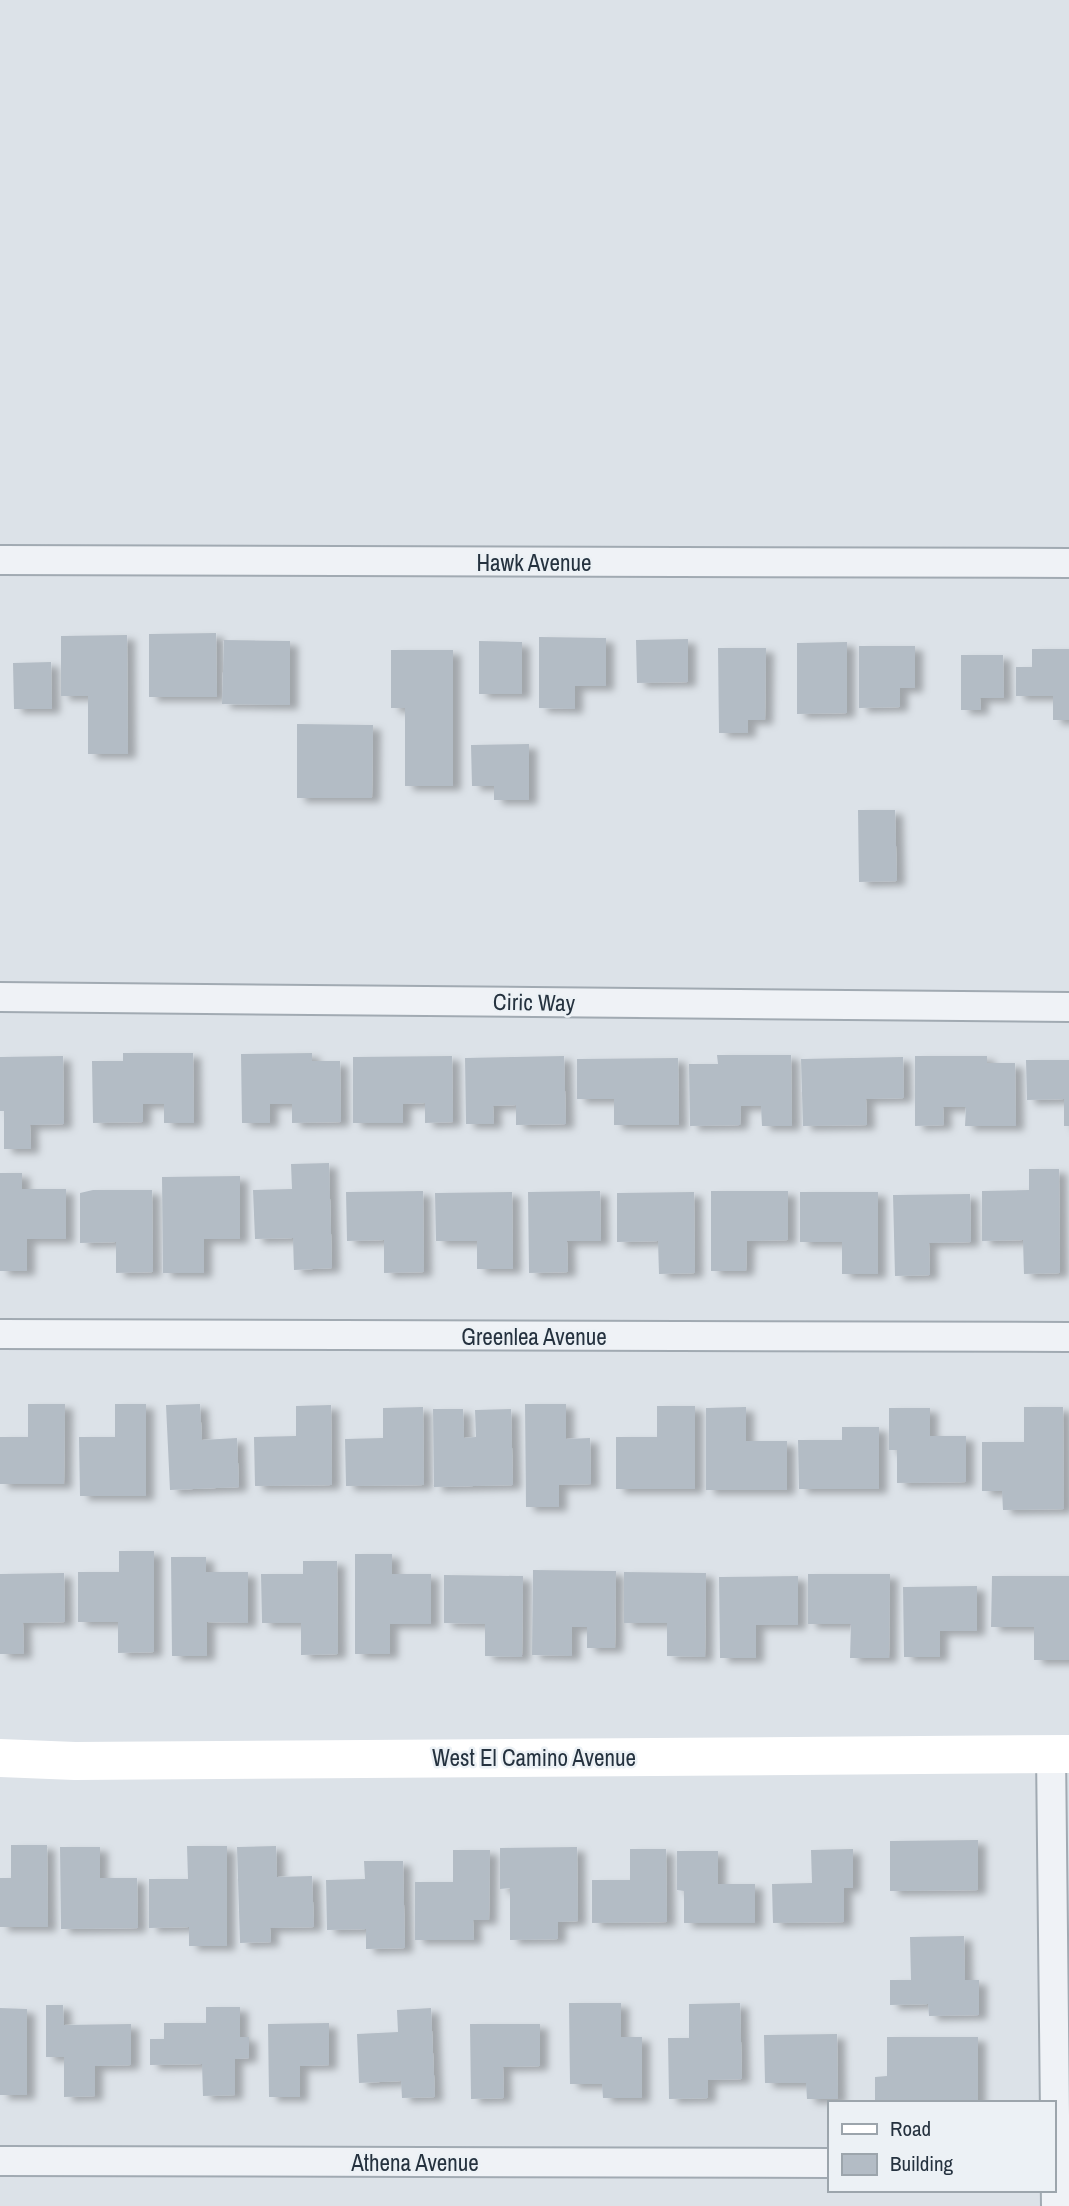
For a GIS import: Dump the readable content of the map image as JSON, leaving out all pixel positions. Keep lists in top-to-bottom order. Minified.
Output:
{"streets":{"main road":["West El Camino Avenue"],"street":["Hawk Avenue","Ciric Way","Greenlea Avenue","Athena Avenue"]},"legend":["Road","Building"]}
